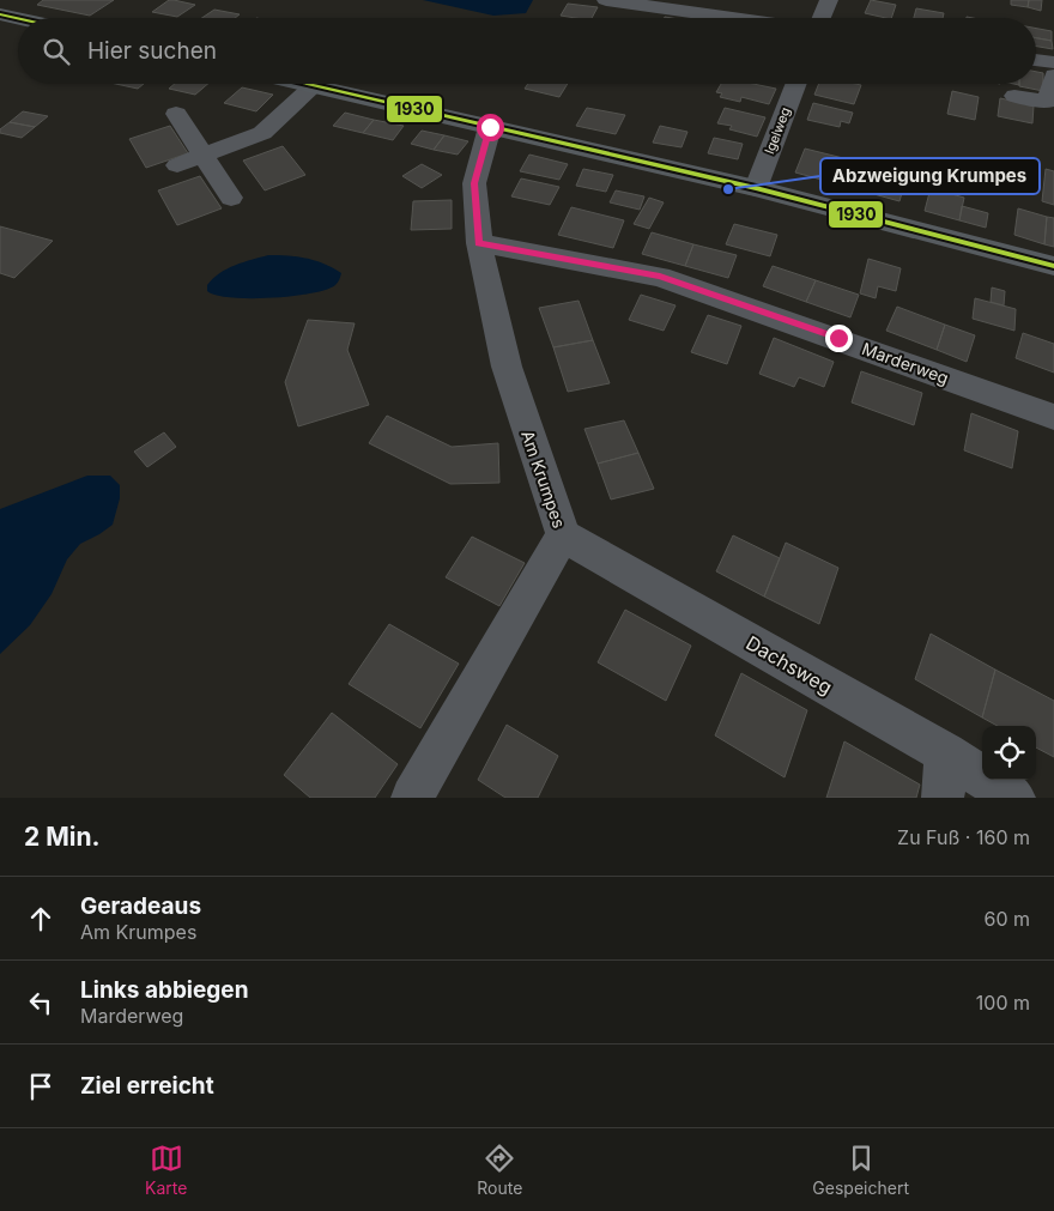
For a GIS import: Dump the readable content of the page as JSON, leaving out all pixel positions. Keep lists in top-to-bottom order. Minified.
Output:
{"streets":{"street":["Igelweg","Marderweg","Am Krumpes","Dachsweg"]},"crossings":[["Marderweg","Am Krumpes"],["Am Krumpes","Dachsweg"]],"places":["Abzweigung Krumpes"],"lines":["transit line 1930"],"page":{"search":"Hier suchen","heading":["2 Min.","Zu Fuß · 160 m"],"list":[["Geradeaus","Am Krumpes","60 m"],["Links abbiegen","Marderweg","100 m"],"Ziel erreicht"],"nav":["Karte","Route","Gespeichert"]}}
